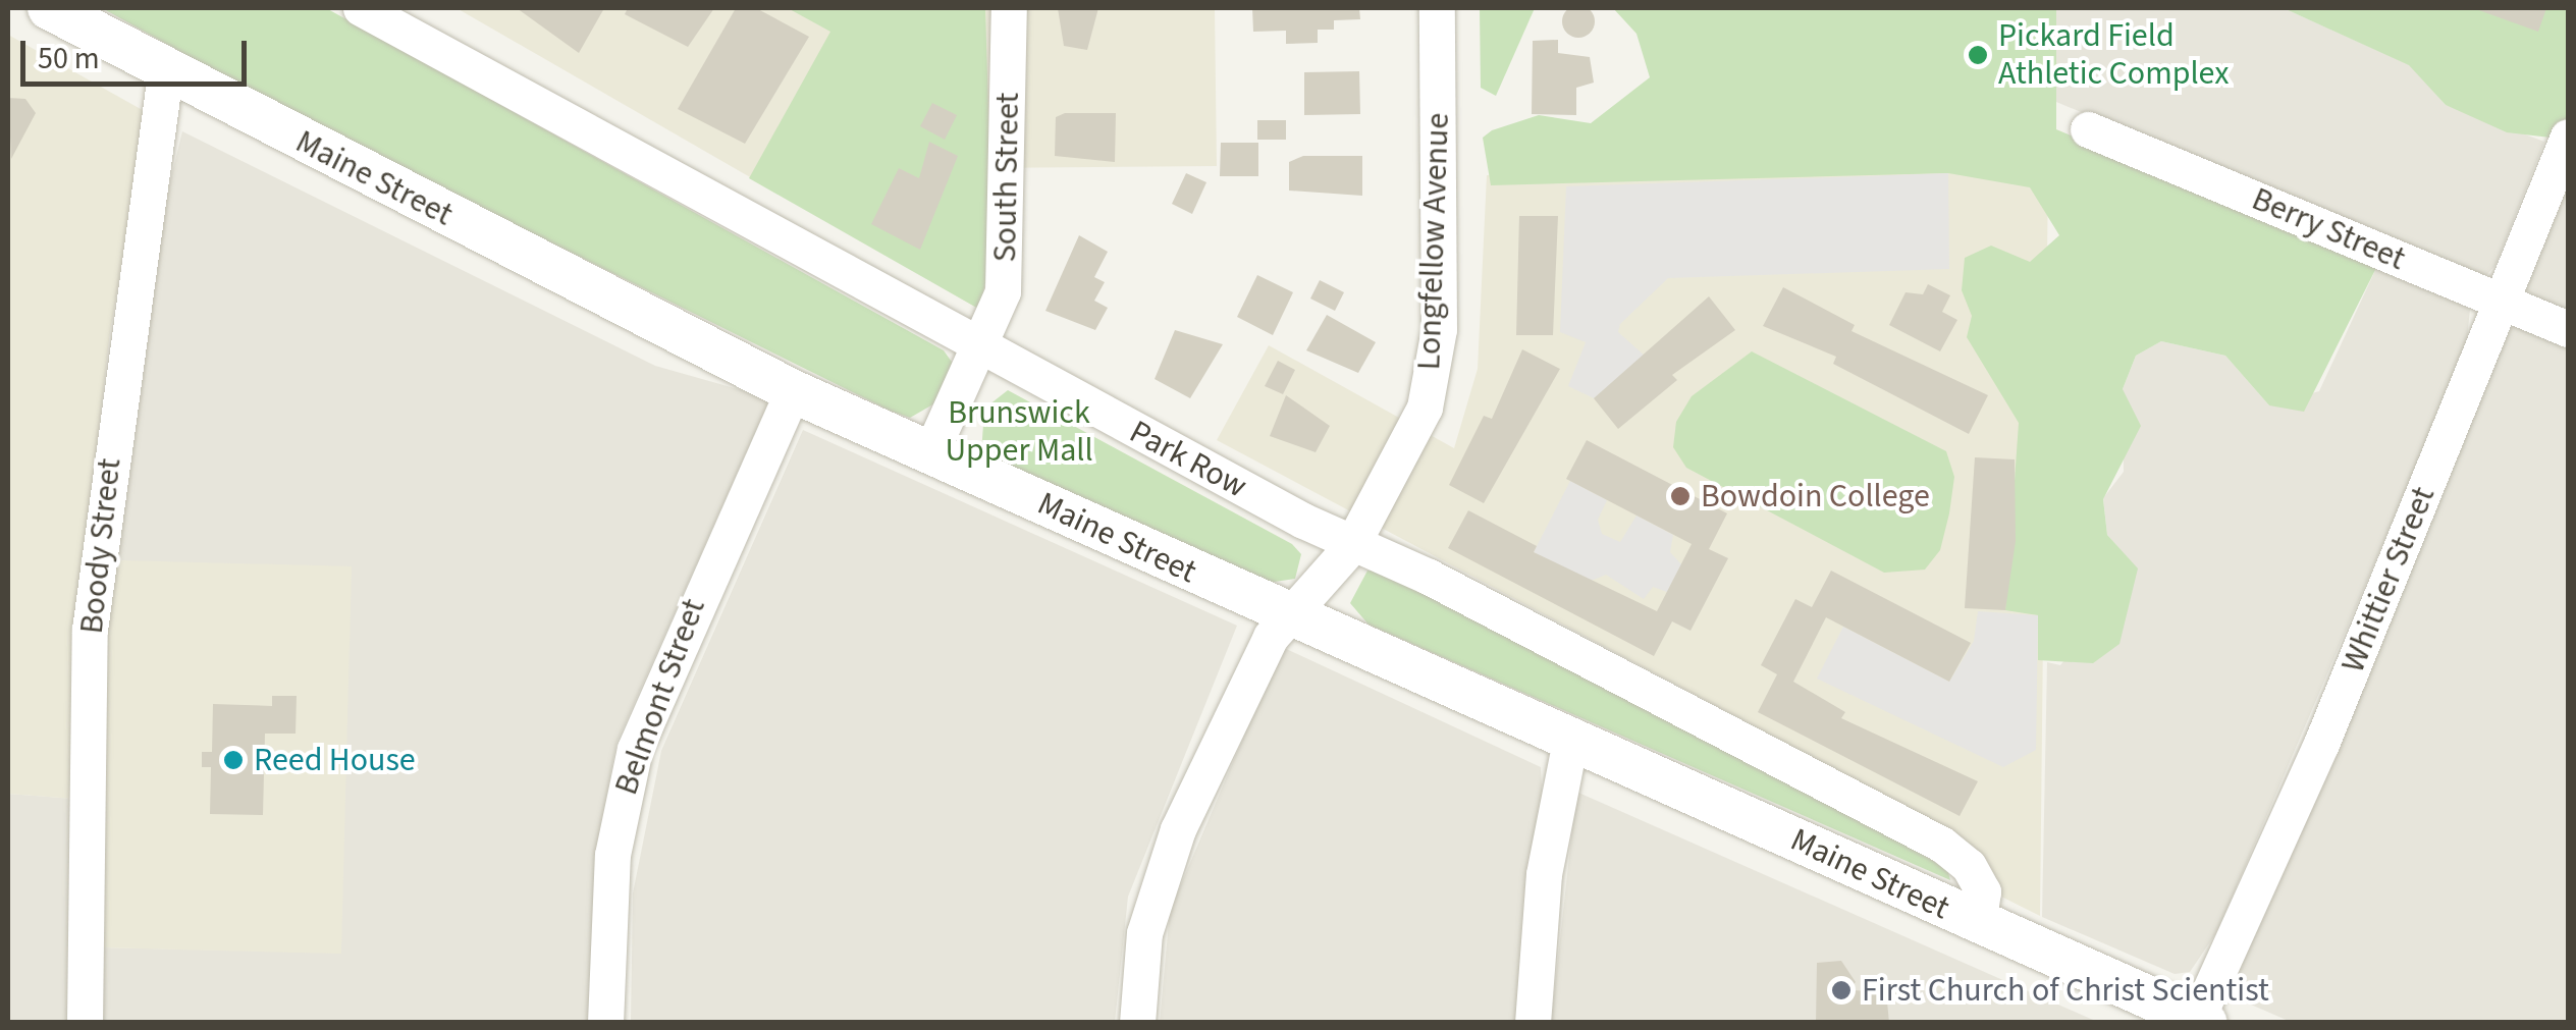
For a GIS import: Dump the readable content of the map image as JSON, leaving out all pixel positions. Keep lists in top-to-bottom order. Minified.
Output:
{"streets":{"street":["South Street","Maine Street","Berry Street","Longfellow Avenue","Park Row","Boody Street","Whittier Street","Belmont Street"]},"crossings":[["South Street","Maine Street"],["South Street","Park Row"],["Maine Street","Longfellow Avenue"],["Maine Street","Park Row"],["Maine Street","Boody Street"],["Maine Street","Whittier Street"],["Maine Street","Belmont Street"],["Berry Street","Whittier Street"],["Longfellow Avenue","Park Row"]],"parks":["Brunswick Upper Mall"],"places":["Pickard Field Athletic Complex","Bowdoin College","Reed House","First Church of Christ Scientist"],"scale_bar":"50 m"}
